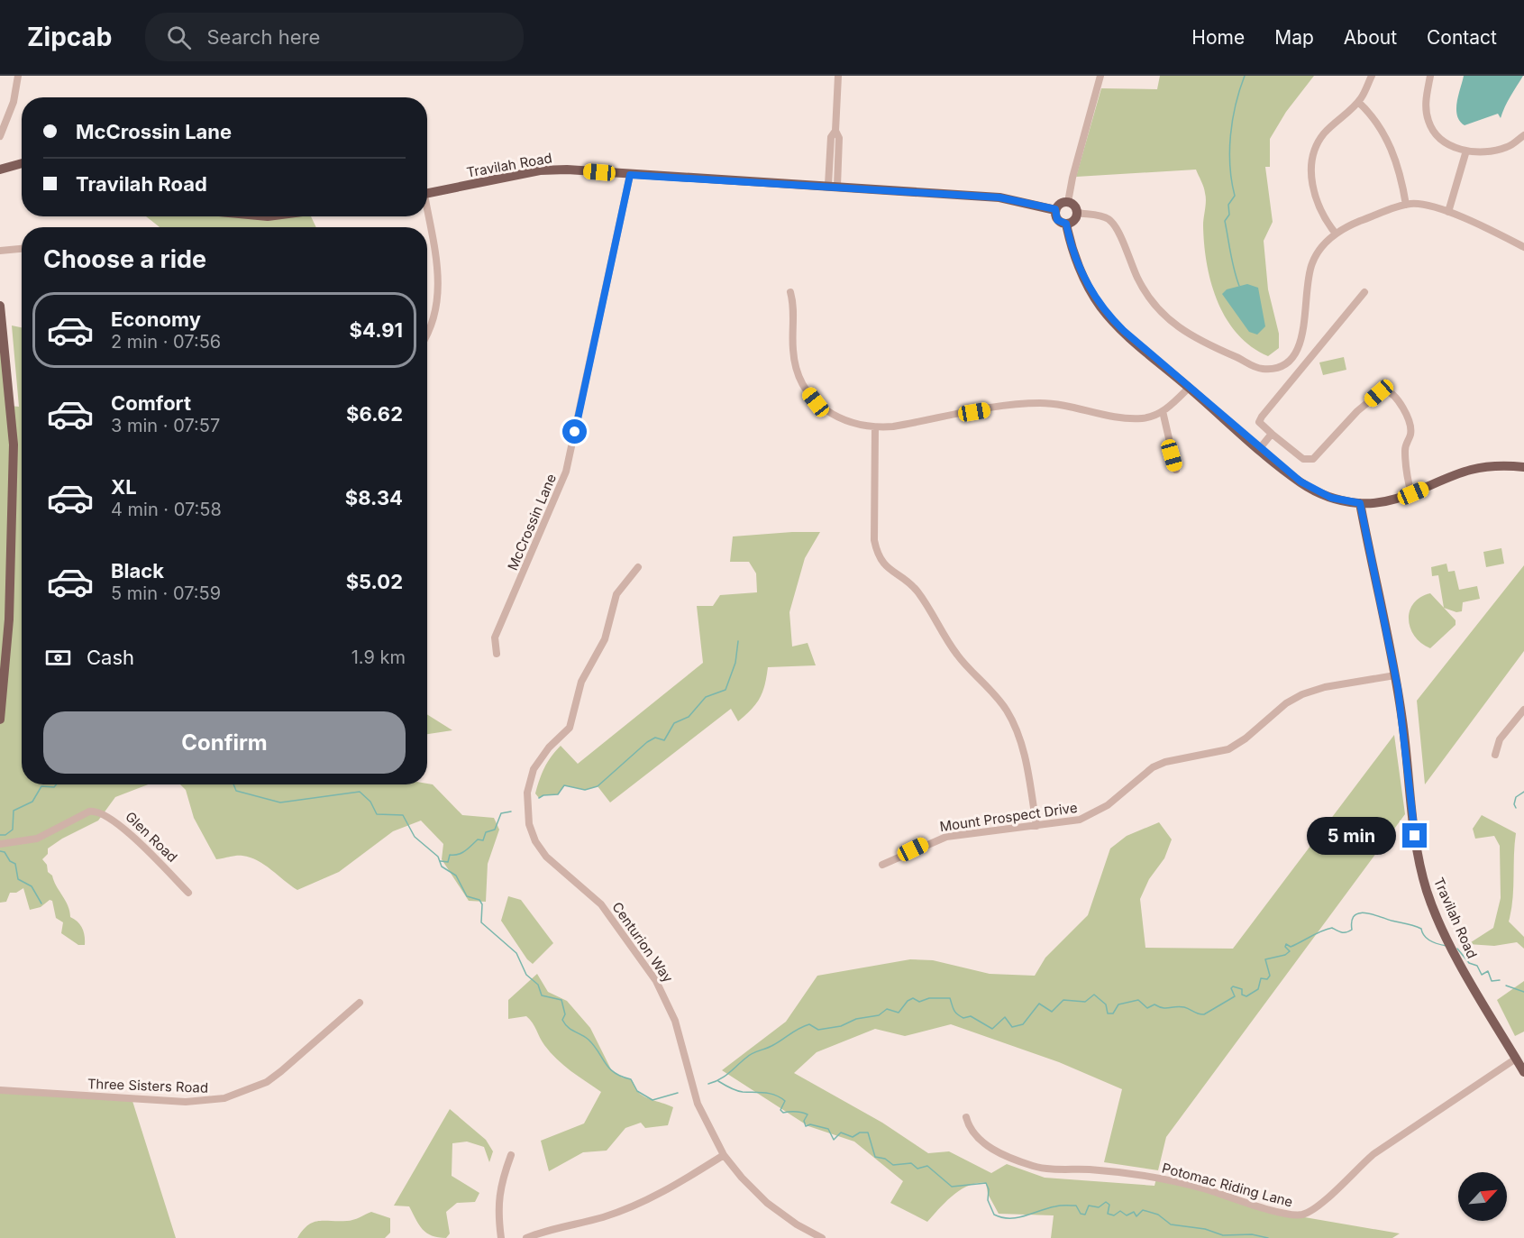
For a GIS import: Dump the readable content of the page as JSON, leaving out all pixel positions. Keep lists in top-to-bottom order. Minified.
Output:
{"streets":{"main road":["Travilah Road"],"street":["McCrossin Lane","Mount Prospect Drive","Glen Road","Centurion Way","Three Sisters Road","Potomac Riding Lane"]},"crossings":[["Travilah Road","McCrossin Lane"],["Travilah Road","Mount Prospect Drive"],["Travilah Road","Potomac Riding Lane"]],"north":"top right","page":{"header":"Zipcab","search":"Search here","nav":["Home","Map","About","Contact"],"banner":["McCrossin Lane","Travilah Road"],"heading":"Choose a ride","list":[{"name":"Economy","note":"2 min · 07:56","value":"$4.91"},{"name":"Comfort","note":"3 min · 07:57","value":"$6.62"},{"name":"XL","note":"4 min · 07:58","value":"$8.34"},{"name":"Black","note":"5 min · 07:59","value":"$5.02"}],"pay":["Cash","1.9 km"],"buttons":"Confirm","bubble":"5 min"}}
